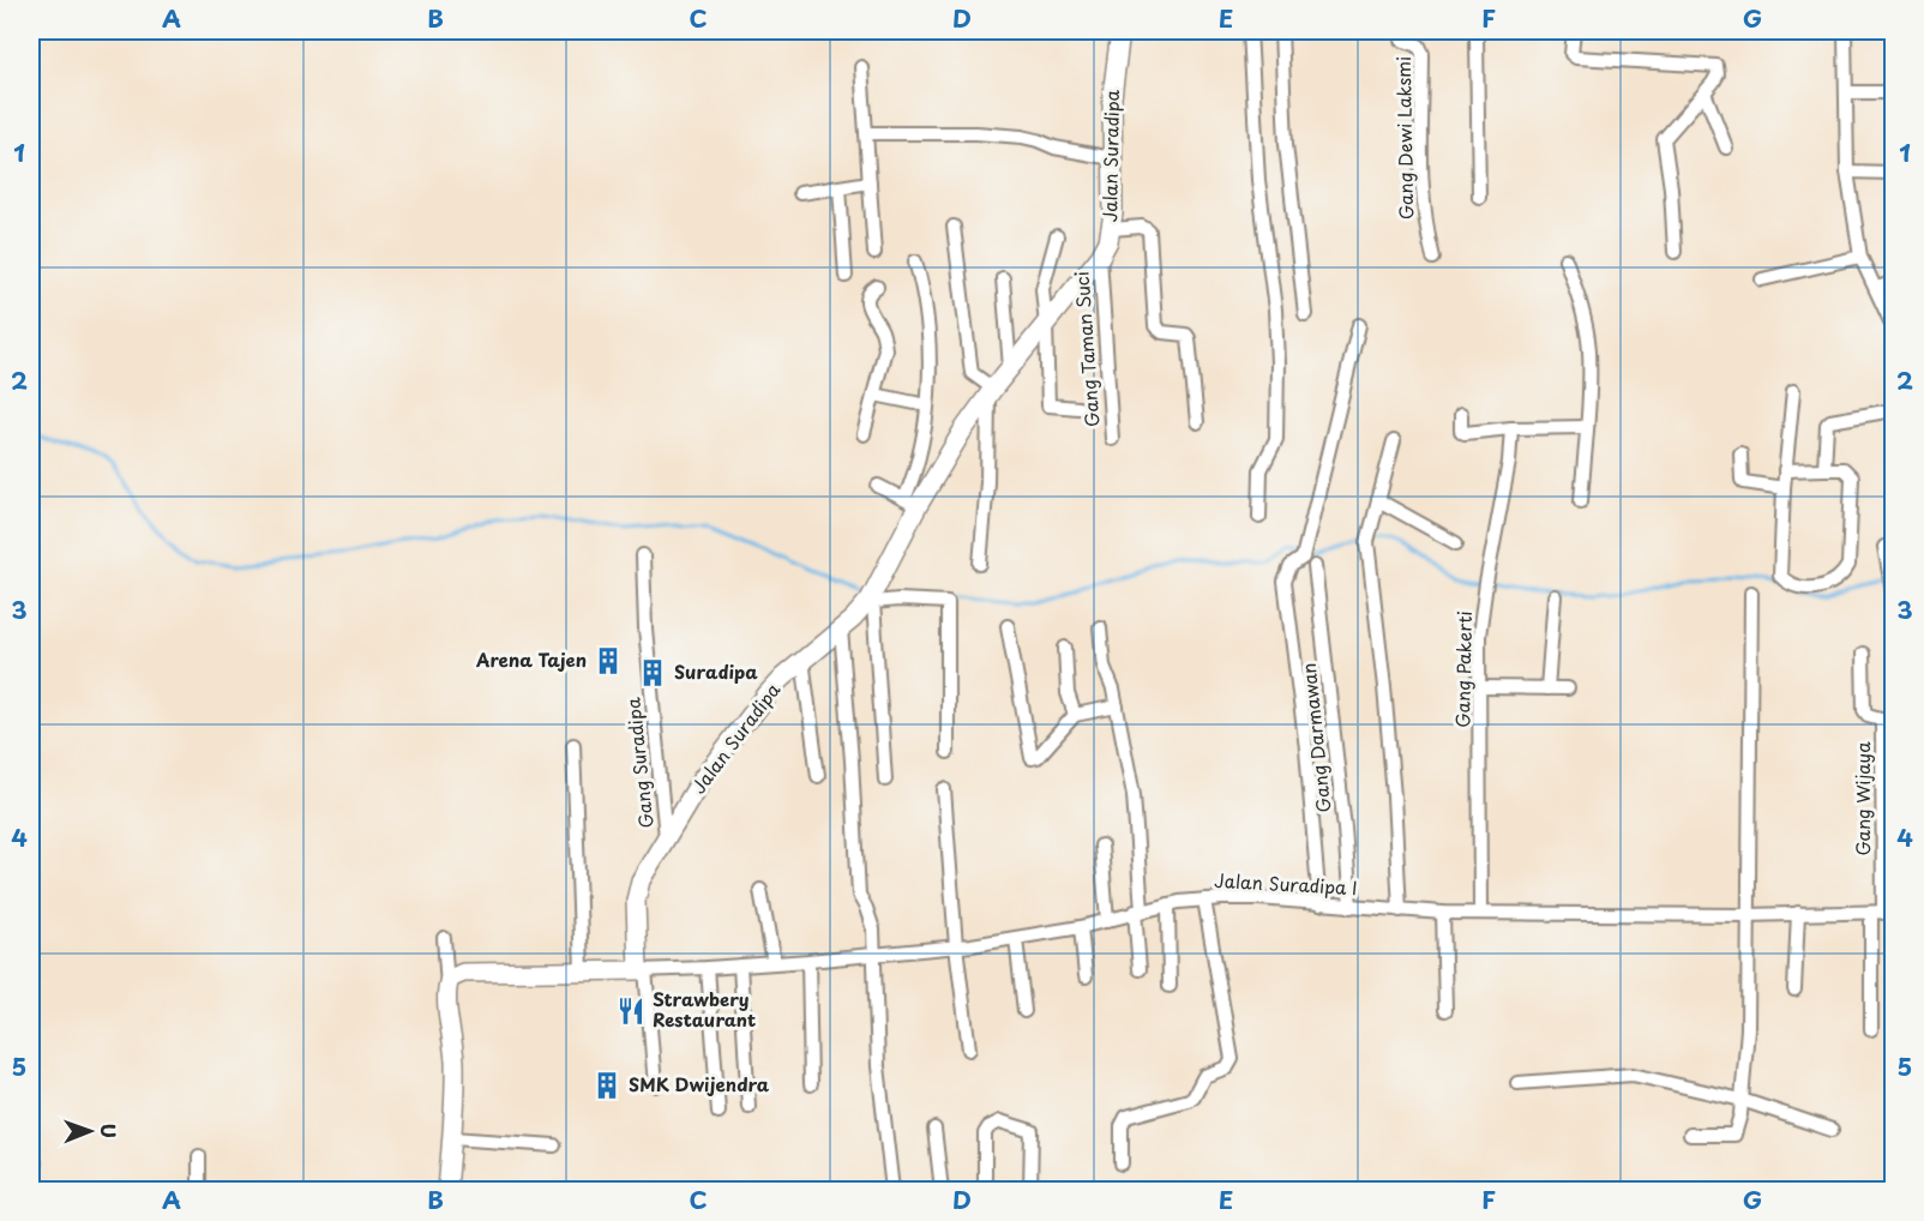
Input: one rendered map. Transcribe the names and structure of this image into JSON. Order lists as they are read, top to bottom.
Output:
{
  "streets": {
    "street": [
      "Gang Dewi Laksmi",
      "Jalan Suradipa",
      "Gang Taman Suci",
      "Gang Pakerti",
      "Gang Darmawan",
      "Gang Suradipa",
      "Gang Wijaya",
      "Jalan Suradipa I"
    ]
  },
  "crossings": [
    ["Jalan Suradipa", "Gang Taman Suci"],
    ["Jalan Suradipa", "Gang Suradipa"],
    ["Jalan Suradipa", "Jalan Suradipa I"],
    ["Gang Pakerti", "Jalan Suradipa I"],
    ["Gang Darmawan", "Jalan Suradipa I"],
    ["Gang Wijaya", "Jalan Suradipa I"]
  ],
  "places": {
    "building": ["Arena Tajen", "Suradipa", "SMK Dwijendra"],
    "restaurant": ["Strawbery Restaurant"]
  },
  "north": "right",
  "grid": {
    "columns": [
      "A",
      "B",
      "C",
      "D",
      "E",
      "F",
      "G"
    ],
    "rows": [
      "1",
      "2",
      "3",
      "4",
      "5"
    ]
  }
}
